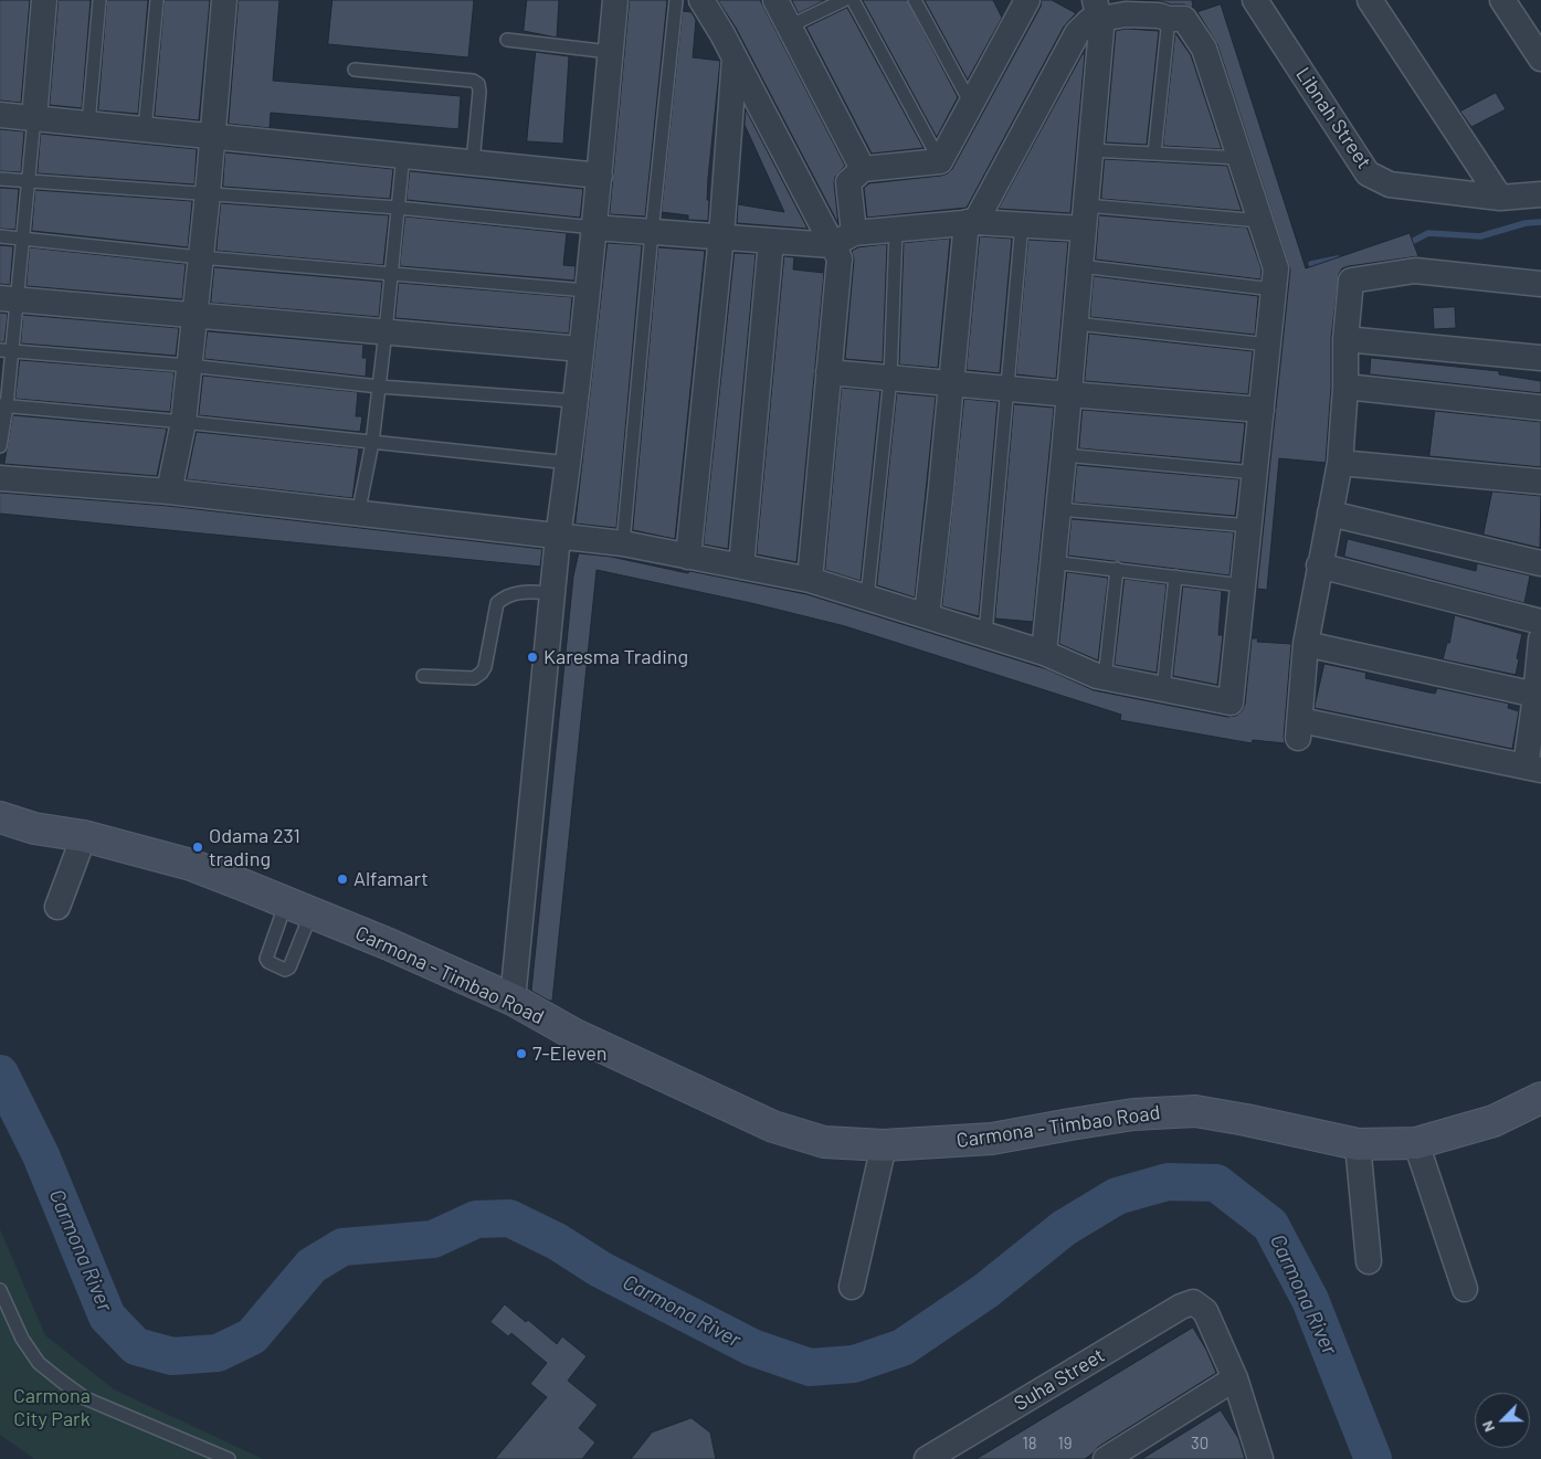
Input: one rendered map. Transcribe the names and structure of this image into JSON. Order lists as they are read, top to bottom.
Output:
{
  "streets": {
    "main road": ["Carmona - Timbao Road"],
    "street": ["Libnah Street", "Suha Street"]
  },
  "water": ["Carmona River"],
  "parks": ["Carmona City Park"],
  "places": [
    "Karesma Trading",
    "Odama 231 trading",
    "Alfamart",
    "7-Eleven"
  ],
  "house_numbers": ["18", "19", "30"],
  "north": "bottom left"
}
